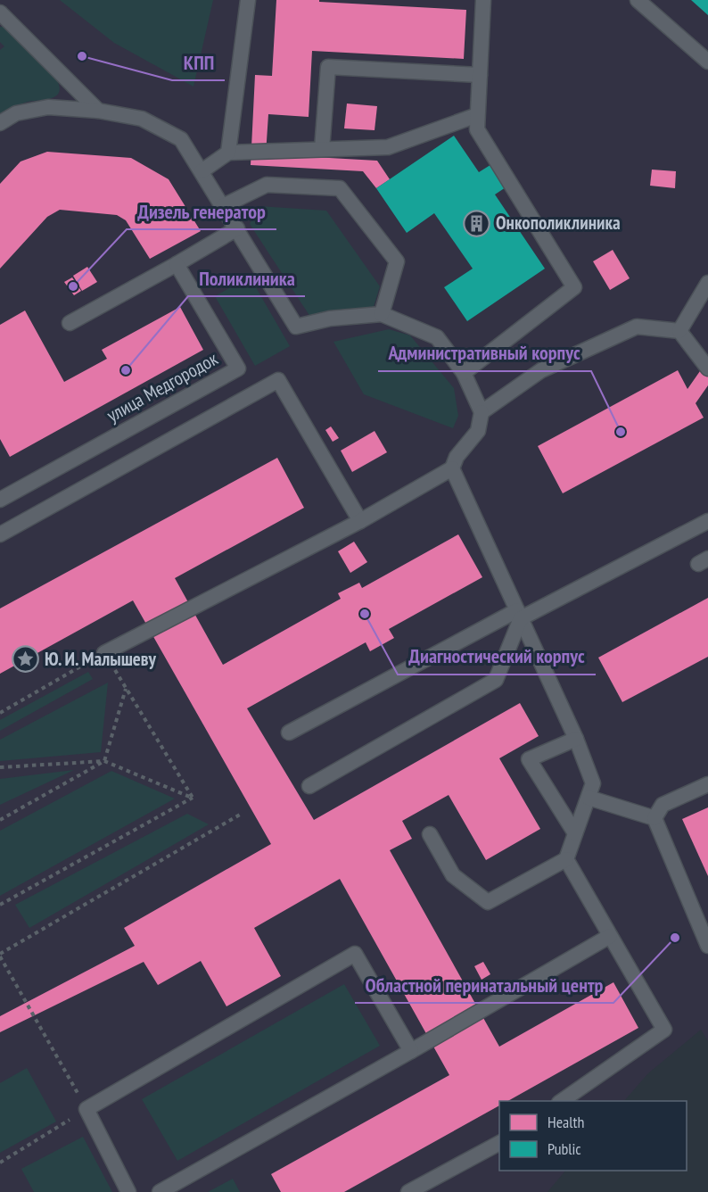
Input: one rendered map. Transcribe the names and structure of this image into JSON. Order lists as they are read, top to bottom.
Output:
{
  "streets": {
    "lane": ["улица Медгородок"]
  },
  "places": {
    "other": [
      "КПП",
      "Дизель генератор",
      "Поликлиника",
      "Административный корпус",
      "Диагностический корпус",
      "Областной перинатальный центр"
    ],
    "building": ["Онкополиклиника"],
    "place": ["Ю. И. Малышеву"]
  },
  "legend": ["Health", "Public"]
}
